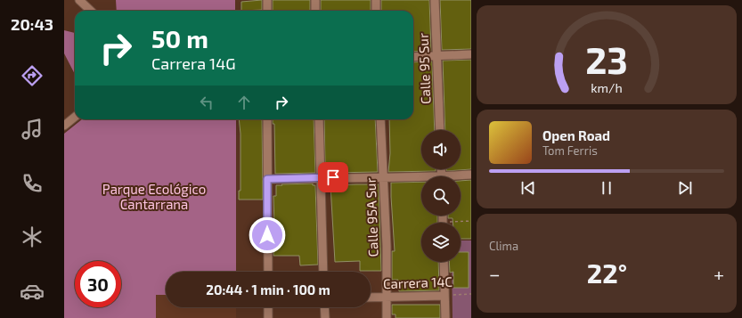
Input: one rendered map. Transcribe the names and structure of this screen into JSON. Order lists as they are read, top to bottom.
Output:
{
  "streets": {
    "street": ["Calle 95 Sur", "Calle 95A Sur", "Carrera 14C"]
  },
  "crossings": [
    ["Calle 95A Sur", "Carrera 14C"]
  ],
  "parks": ["Parque Ecológico Cantarrana"],
  "page": {
    "tabs": "20:43",
    "turn": ["50 m", "Carrera 14G"],
    "song": ["Open Road", "Tom Ferris"],
    "tile": "Clima",
    "heat": ["−", "22°", "+"],
    "limit": "30",
    "trip": "20:44 · 1 min · 100 m",
    "gauge": ["23", "km/h"]
  }
}
